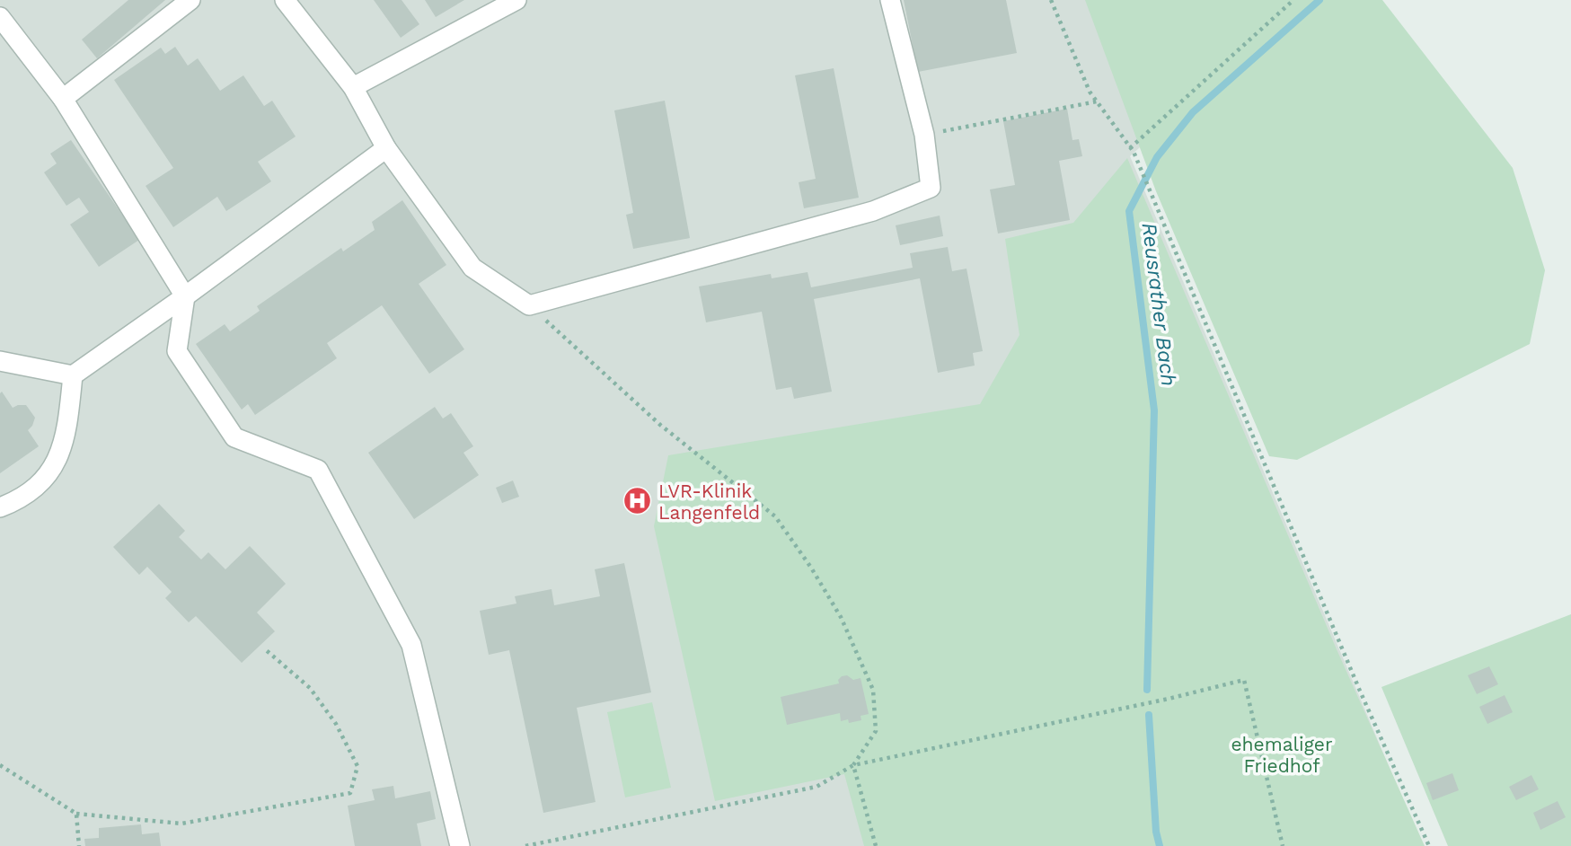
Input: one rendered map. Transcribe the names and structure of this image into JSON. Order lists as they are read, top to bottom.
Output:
{
  "water": ["Reusrather Bach"],
  "parks": ["ehemaliger Friedhof"],
  "places": {
    "hospital": ["LVR-Klinik Langenfeld"]
  }
}
